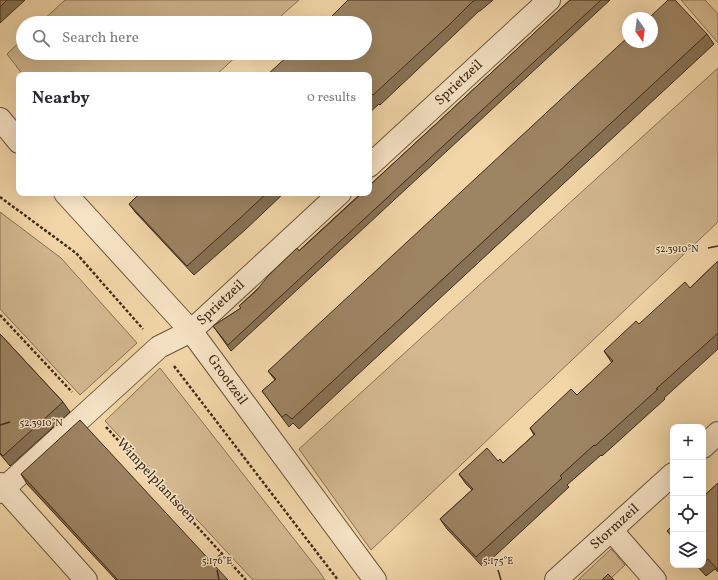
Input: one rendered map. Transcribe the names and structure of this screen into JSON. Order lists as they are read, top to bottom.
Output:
{
  "streets": {
    "street": ["Sprietzeil", "Grootzeil", "Stormzeil"],
    "path": ["Wimpelplantsoen"]
  },
  "crossings": [
    ["Sprietzeil", "Grootzeil"]
  ],
  "north": "bottom",
  "page": {
    "search": "Search here",
    "heading": ["Nearby", "0 results"],
    "map_buttons": ["+", "−"]
  },
  "coordinates": ["52.3910°N", "5.176°E", "5.175°E"]
}
